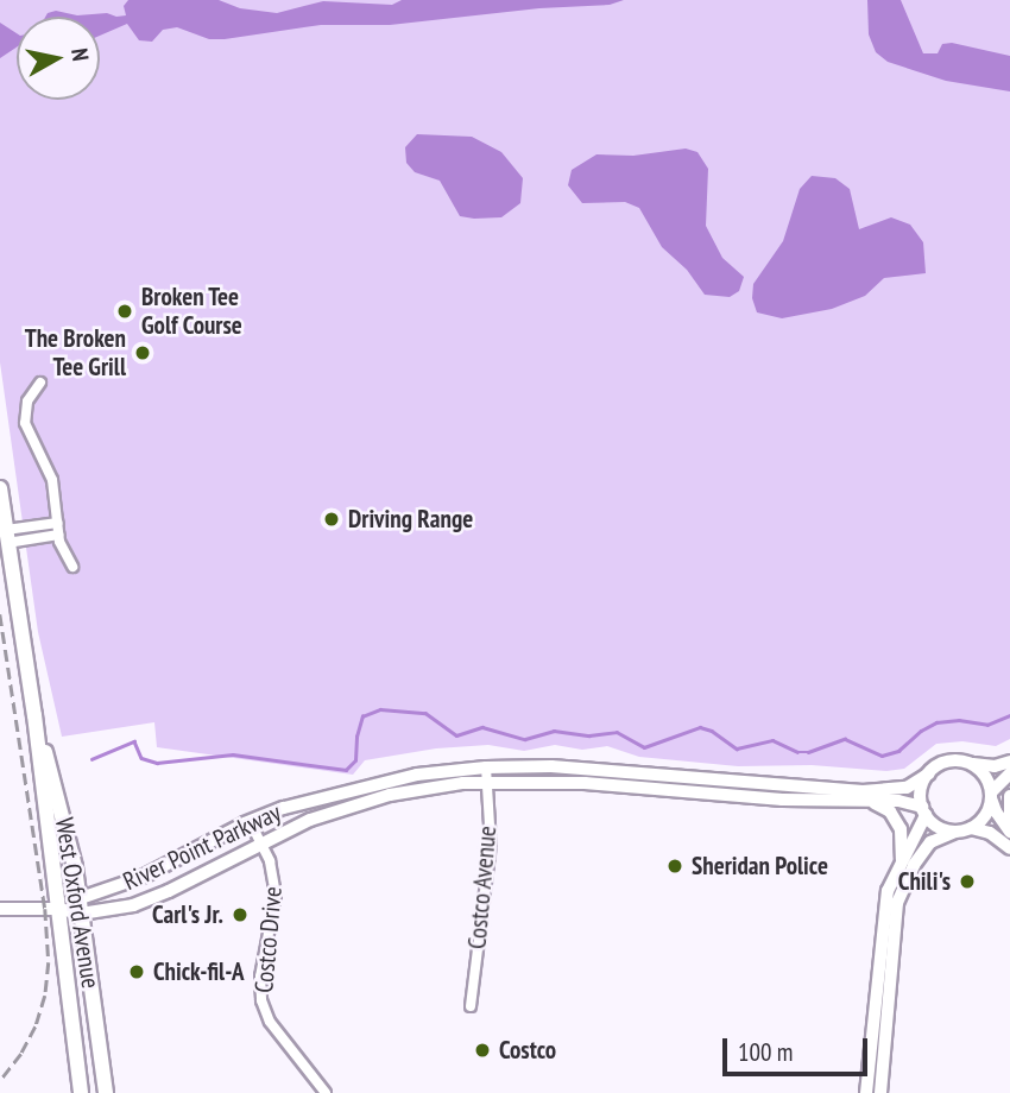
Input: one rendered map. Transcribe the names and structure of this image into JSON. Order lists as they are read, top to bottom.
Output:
{
  "streets": {
    "main road": ["West Oxford Avenue"],
    "street": ["River Point Parkway", "Costco Avenue", "Costco Drive"]
  },
  "crossings": [
    ["River Point Parkway", "Costco Avenue"],
    ["River Point Parkway", "West Oxford Avenue"],
    ["River Point Parkway", "Costco Drive"]
  ],
  "places": [
    "Broken Tee Golf Course",
    "The Broken Tee Grill",
    "Driving Range",
    "Sheridan Police",
    "Chili's",
    "Carl's Jr.",
    "Chick-fil-A",
    "Costco"
  ],
  "scale_bar": "100 m",
  "north": "right"
}
